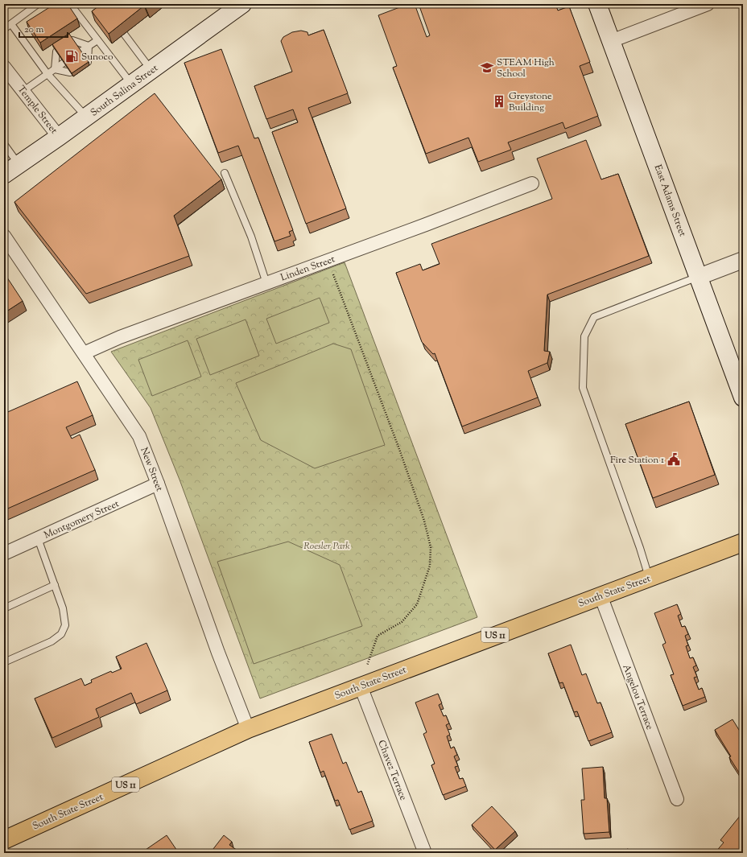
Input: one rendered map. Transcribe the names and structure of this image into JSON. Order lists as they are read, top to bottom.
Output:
{
  "streets": {
    "main road": [
      "South Salina Street",
      "East Adams Street",
      "South State Street",
      "US 11"
    ],
    "street": [
      "Temple Street",
      "Linden Street",
      "New Street",
      "Montgomery Street",
      "Angelou Terrace",
      "Chavez Terrace"
    ]
  },
  "crossings": [
    ["South Salina Street", "Temple Street"],
    ["Linden Street", "New Street"],
    ["New Street", "Montgomery Street"],
    ["New Street", "South State Street"],
    ["South State Street", "Angelou Terrace"],
    ["South State Street", "Chavez Terrace"]
  ],
  "parks": ["Roesler Park"],
  "places": {
    "fuel station": ["Sunoco"],
    "school or university": ["STEAM High School"],
    "building": ["Greystone Building"],
    "public building": ["Fire Station 1"]
  },
  "scale_bar": "20 m"
}
